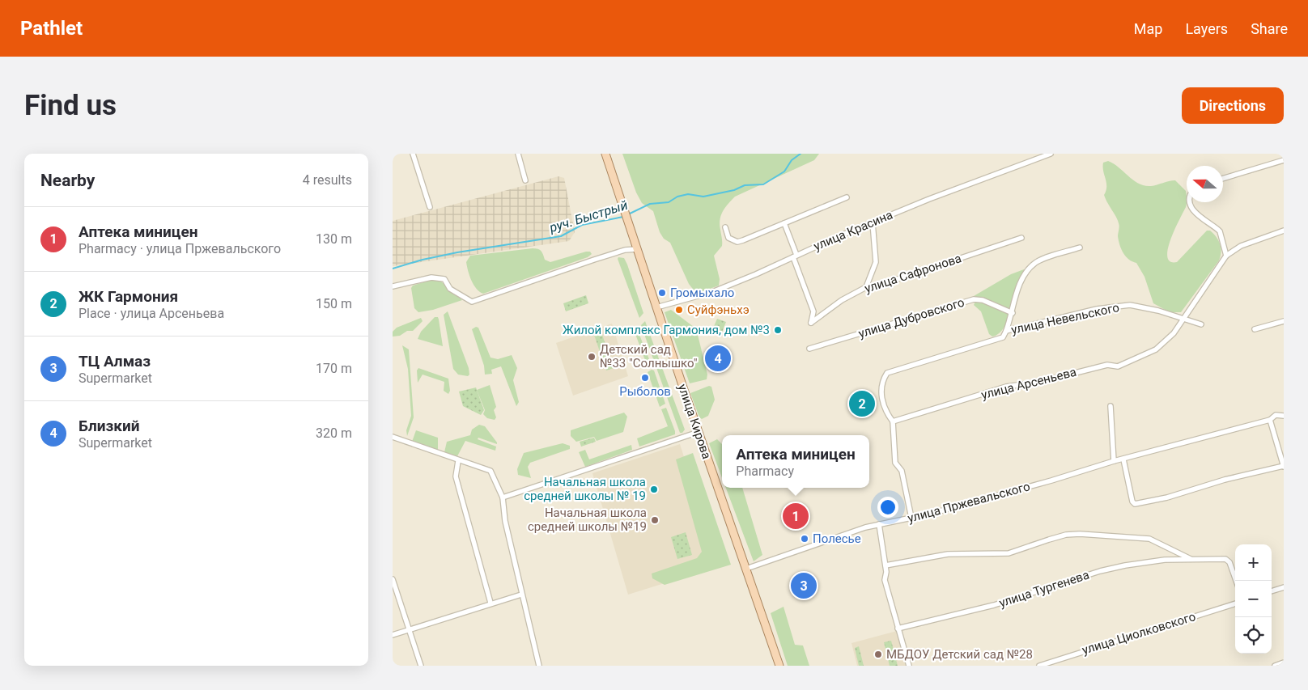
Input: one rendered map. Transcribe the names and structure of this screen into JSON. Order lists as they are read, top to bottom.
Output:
{
  "streets": {
    "main road": ["улица Кирова"],
    "street": [
      "улица Красина",
      "улица Сафронова",
      "улица Дубровского",
      "улица Невельского",
      "улица Арсеньева",
      "улица Пржевальского",
      "улица Тургенева",
      "улица Циолковского"
    ]
  },
  "crossings": [
    ["улица Красина", "улица Сафронова"],
    ["улица Красина", "улица Кирова"],
    ["улица Невельского", "улица Арсеньева"],
    ["улица Кирова", "улица Пржевальского"]
  ],
  "water": ["руч. Быстрый"],
  "places": [
    "Громыхало",
    "Суйфэньхэ",
    "Жилой комплекс Гармония, дом №3",
    "Детский сад №33 \"Солнышко\"",
    "Рыболов",
    "Начальная школа средней школы № 19",
    "Начальная школа средней школы №19",
    "Полесье",
    "МБДОУ Детский сад №28"
  ],
  "north": "left",
  "page": {
    "header": "Pathlet",
    "nav": ["Map", "Layers", "Share"],
    "buttons": "Directions",
    "title": "Find us",
    "heading": ["Nearby", "4 results"],
    "list": [
      {
        "mark": "1",
        "name": "Аптека миницен",
        "note": "Pharmacy · улица Пржевальского",
        "value": "130 m"
      },
      {
        "mark": "2",
        "name": "ЖК Гармония",
        "note": "Place · улица Арсеньева",
        "value": "150 m"
      },
      {
        "mark": "3",
        "name": "ТЦ Алмаз",
        "note": "Supermarket",
        "value": "170 m"
      },
      {
        "mark": "4",
        "name": "Близкий",
        "note": "Supermarket",
        "value": "320 m"
      }
    ],
    "pins": [
      "4",
      "2",
      "1",
      "3"
    ],
    "popup": ["Аптека миницен", "Pharmacy"],
    "map_buttons": ["+", "−"]
  }
}
